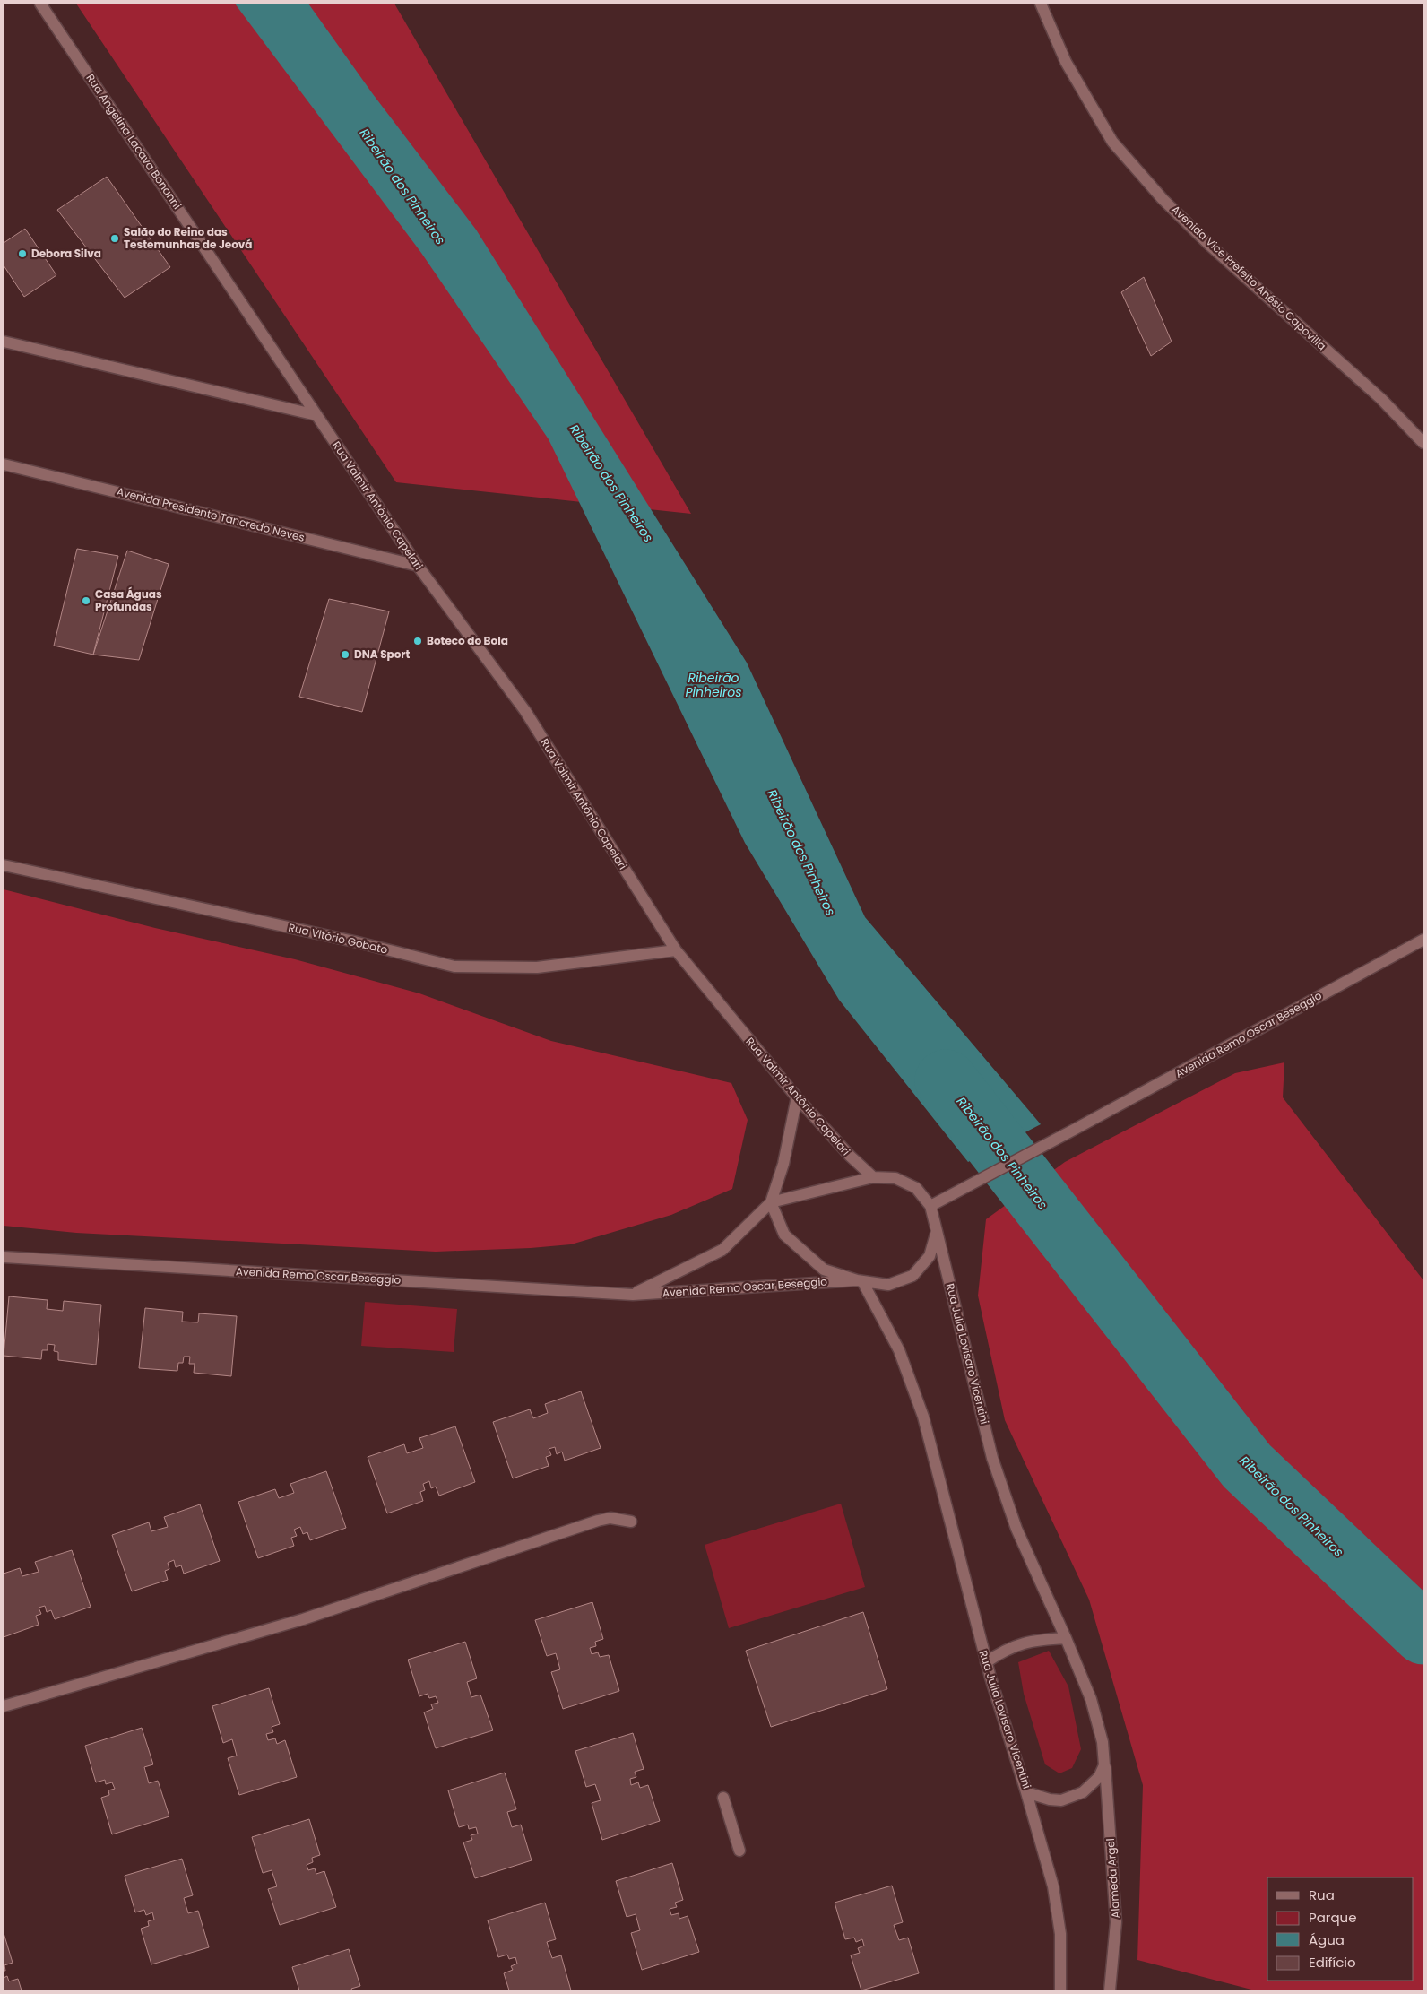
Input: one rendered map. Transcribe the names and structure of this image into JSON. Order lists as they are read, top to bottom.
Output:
{
  "streets": {
    "street": [
      "Rua Angelina Lacava Bonanni",
      "Avenida Vice Prefeito Anésio Capovilla",
      "Rua Valmir Antônio Capelari",
      "Avenida Presidente Tancredo Neves",
      "Rua Vitório Gobato",
      "Avenida Remo Oscar Beseggio",
      "Rua Julia Lovisaro Vicentini",
      "Alameda Argel"
    ]
  },
  "crossings": [
    ["Rua Angelina Lacava Bonanni", "Rua Valmir Antônio Capelari"],
    ["Rua Valmir Antônio Capelari", "Avenida Presidente Tancredo Neves"],
    ["Rua Valmir Antônio Capelari", "Rua Vitório Gobato"],
    ["Rua Valmir Antônio Capelari", "Avenida Remo Oscar Beseggio"],
    ["Avenida Remo Oscar Beseggio", "Rua Julia Lovisaro Vicentini"],
    ["Rua Julia Lovisaro Vicentini", "Alameda Argel"]
  ],
  "water": ["Ribeirão dos Pinheiros", "Ribeirão Pinheiros"],
  "places": [
    "Salão do Reino das Testemunhas de Jeová",
    "Debora Silva",
    "Casa Águas Profundas",
    "Boteco do Bola",
    "DNA Sport"
  ],
  "legend": [
    "Rua",
    "Parque",
    "Água",
    "Edifício"
  ]
}
